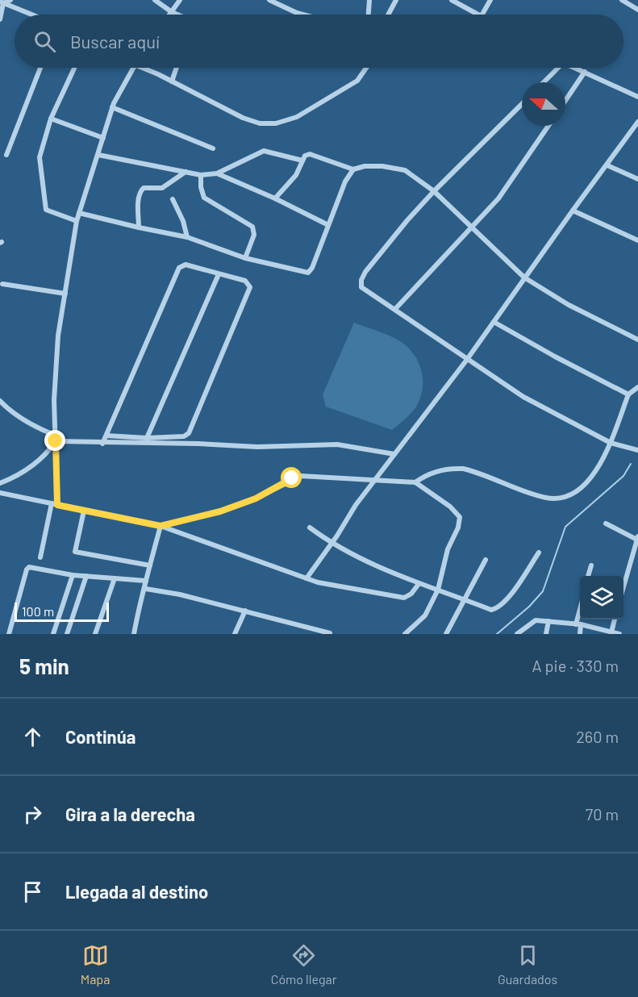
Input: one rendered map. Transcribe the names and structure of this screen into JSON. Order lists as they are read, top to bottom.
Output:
{
  "scale_bar": "100 m",
  "north": "left",
  "page": {
    "search": "Buscar aquí",
    "scale": "100 m",
    "heading": ["5 min", "A pie · 330 m"],
    "list": [
      ["Continúa", "260 m"],
      ["Gira a la derecha", "70 m"],
      "Llegada al destino"
    ],
    "nav": ["Mapa", "Cómo llegar", "Guardados"]
  }
}
